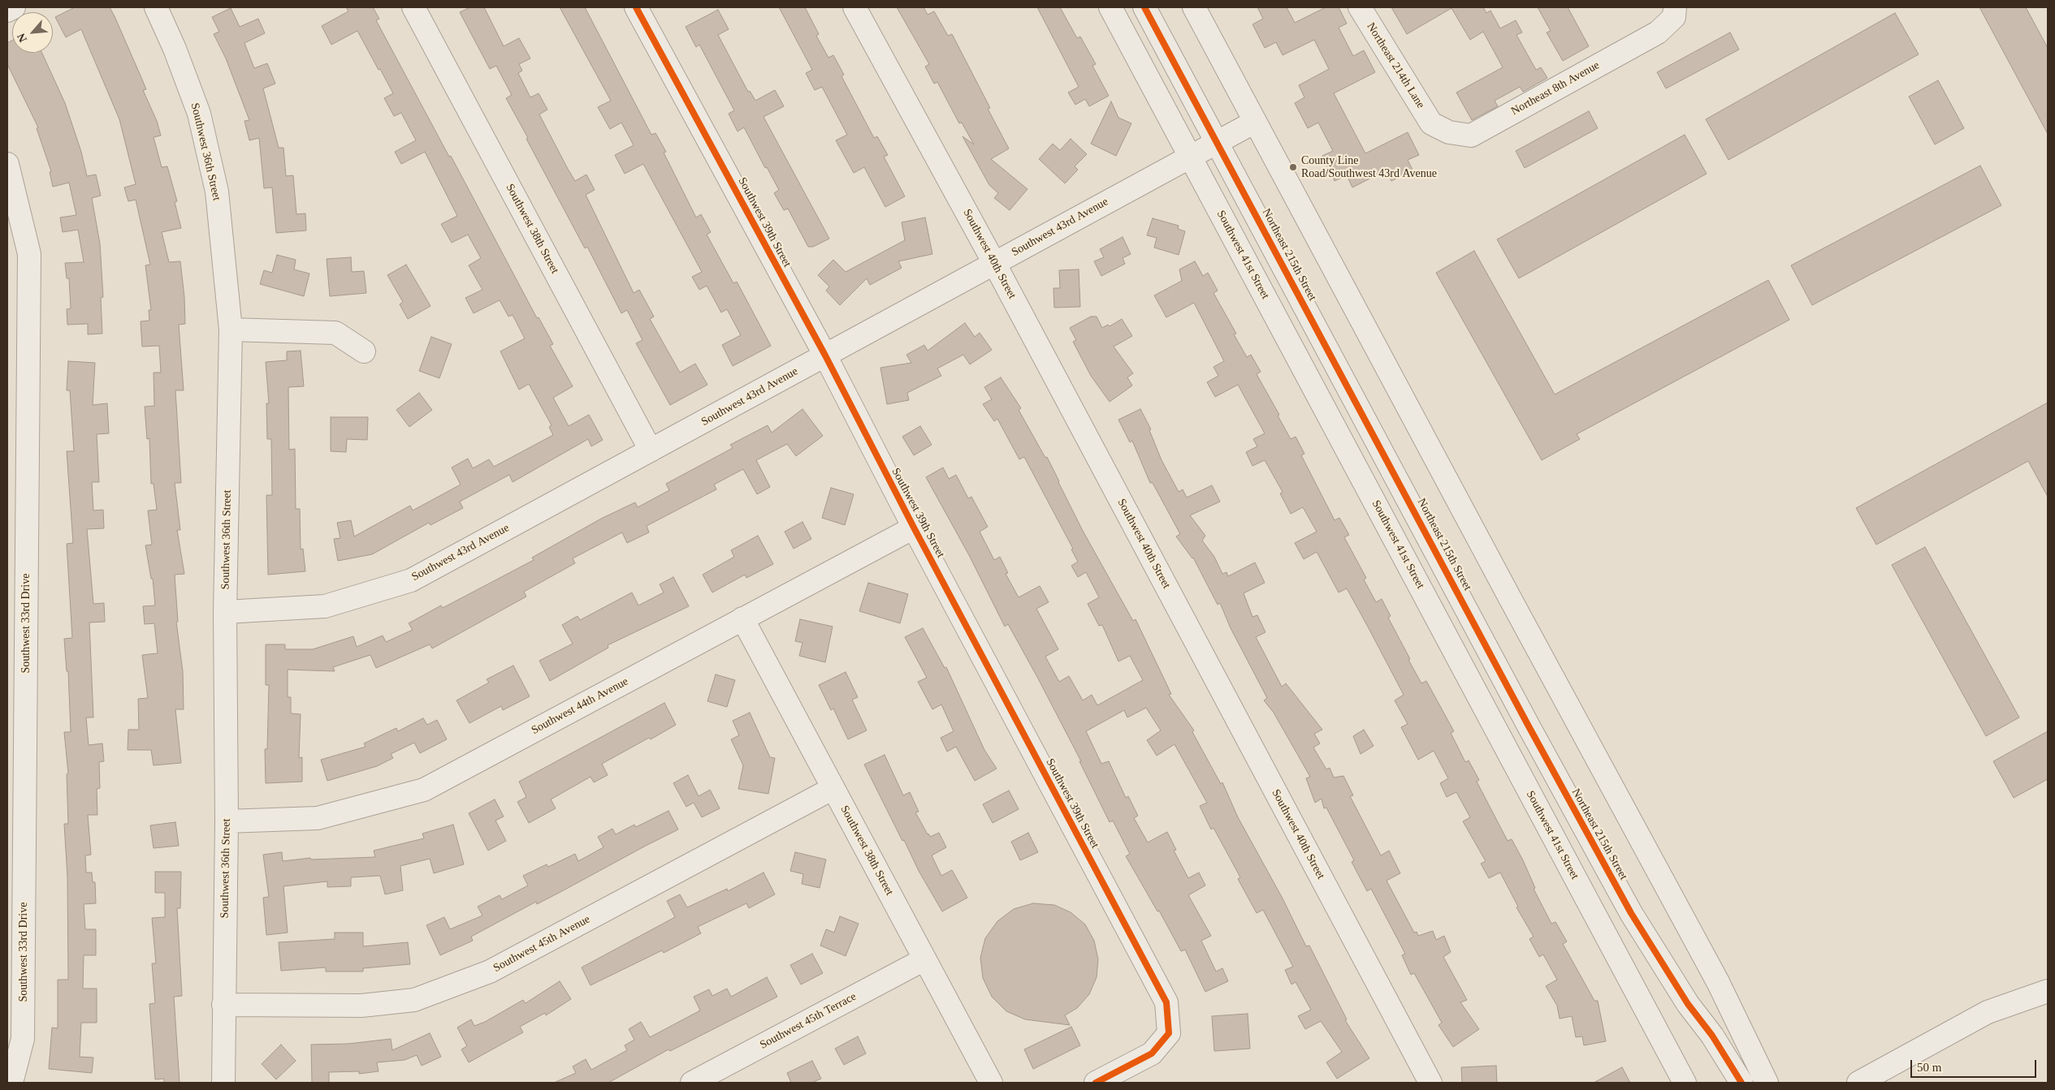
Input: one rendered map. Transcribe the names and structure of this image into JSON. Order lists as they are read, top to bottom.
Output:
{
  "streets": {
    "street": [
      "Northeast 214th Lane",
      "Northeast 8th Avenue",
      "Southwest 36th Street",
      "Southwest 39th Street",
      "Southwest 43rd Avenue",
      "Southwest 38th Street",
      "Southwest 40th Street",
      "Southwest 41st Street",
      "Northeast 215th Street",
      "Southwest 33rd Drive",
      "Southwest 44th Avenue",
      "Southwest 45th Avenue",
      "Southwest 45th Terrace"
    ]
  },
  "crossings": [
    ["Northeast 214th Lane", "Northeast 8th Avenue"],
    ["Southwest 36th Street", "Southwest 43rd Avenue"],
    ["Southwest 36th Street", "Southwest 44th Avenue"],
    ["Southwest 36th Street", "Southwest 45th Avenue"],
    ["Southwest 39th Street", "Southwest 43rd Avenue"],
    ["Southwest 39th Street", "Southwest 44th Avenue"],
    ["Southwest 43rd Avenue", "Southwest 38th Street"],
    ["Southwest 43rd Avenue", "Southwest 40th Street"],
    ["Southwest 43rd Avenue", "Southwest 41st Street"],
    ["Southwest 43rd Avenue", "Northeast 215th Street"],
    ["Southwest 38th Street", "Southwest 44th Avenue"],
    ["Southwest 38th Street", "Southwest 45th Avenue"],
    ["Southwest 38th Street", "Southwest 45th Terrace"]
  ],
  "places": ["County Line Road/Southwest 43rd Avenue"],
  "scale_bar": "50 m",
  "north": "bottom left"
}
